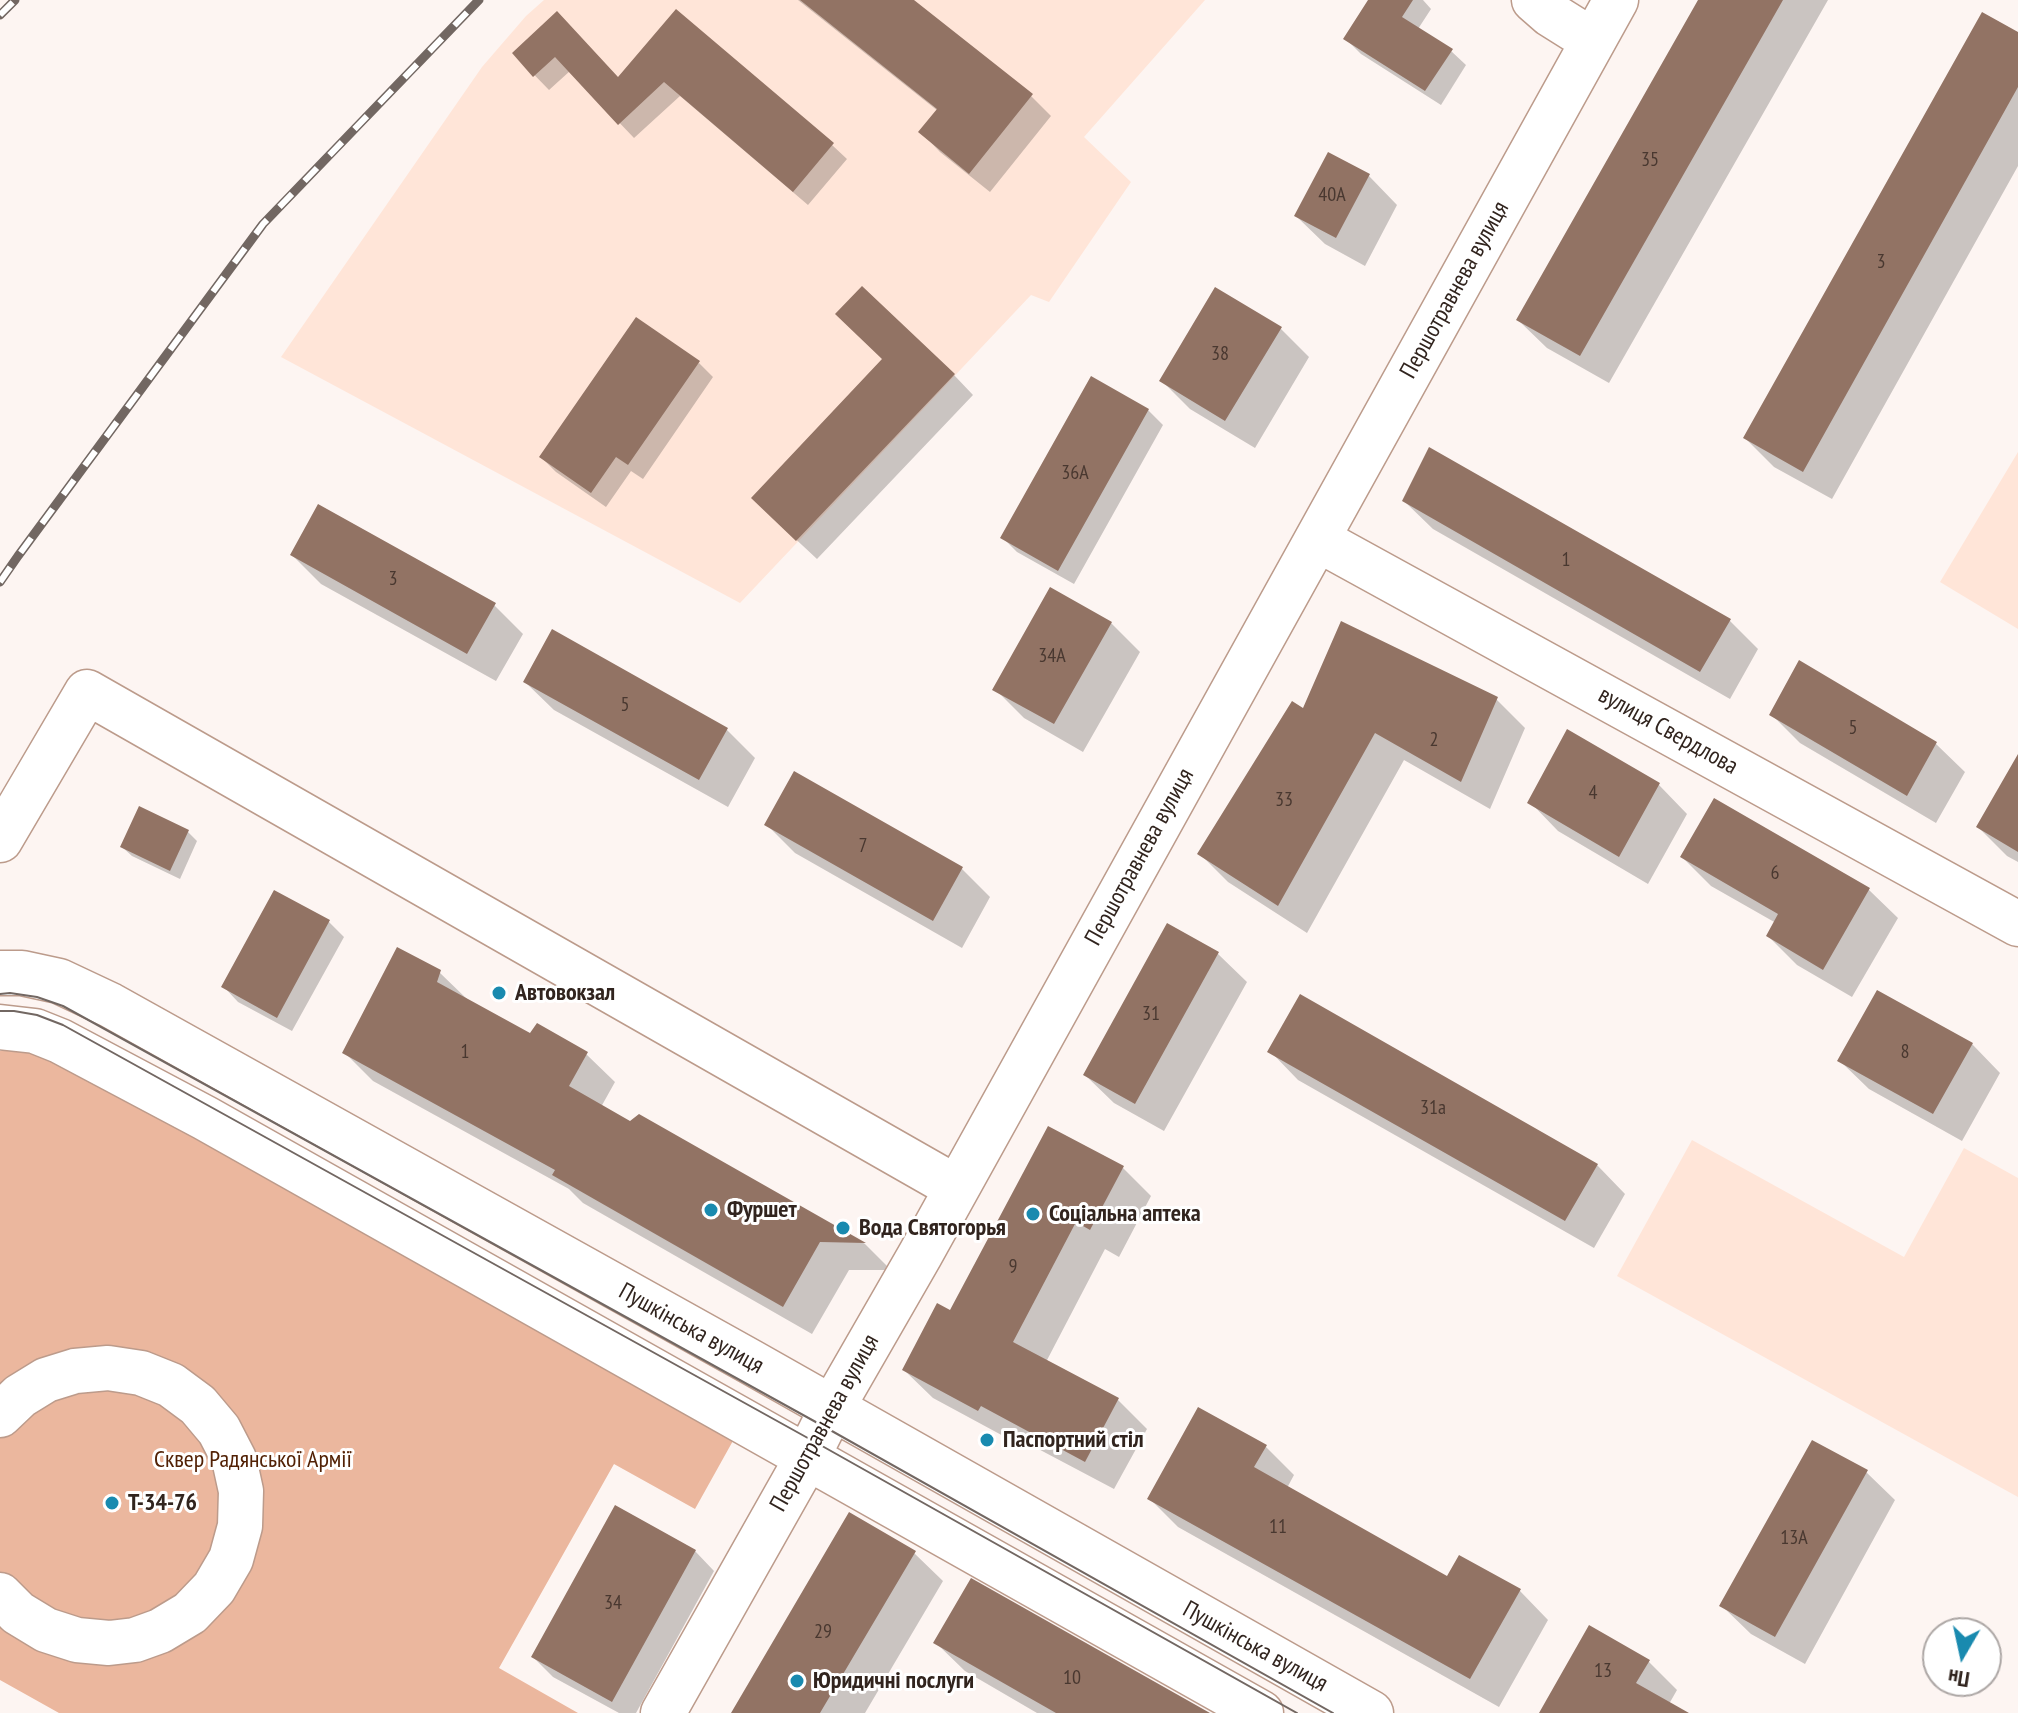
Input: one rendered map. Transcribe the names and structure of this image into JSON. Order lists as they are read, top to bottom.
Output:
{
  "streets": {
    "street": ["Першотравнева вулиця", "вулиця Свердлова", "Пушкінська вулиця"]
  },
  "crossings": [
    ["Першотравнева вулиця", "вулиця Свердлова"],
    ["Першотравнева вулиця", "Пушкінська вулиця"]
  ],
  "parks": ["Сквер Радянської Армії"],
  "places": [
    "Автовокзал",
    "Фуршет",
    "Соціальна аптека",
    "Вода Святогорья",
    "Паспортний стіл",
    "Т-34-76",
    "Юридичні послуги"
  ],
  "house_numbers": [
    "35",
    "40А",
    "3",
    "38",
    "36А",
    "1",
    "3",
    "34А",
    "5",
    "5",
    "2",
    "4",
    "33",
    "7",
    "6",
    "31",
    "1",
    "8",
    "31а",
    "9",
    "11",
    "13А",
    "34",
    "29",
    "13",
    "10"
  ],
  "north": "bottom"
}
